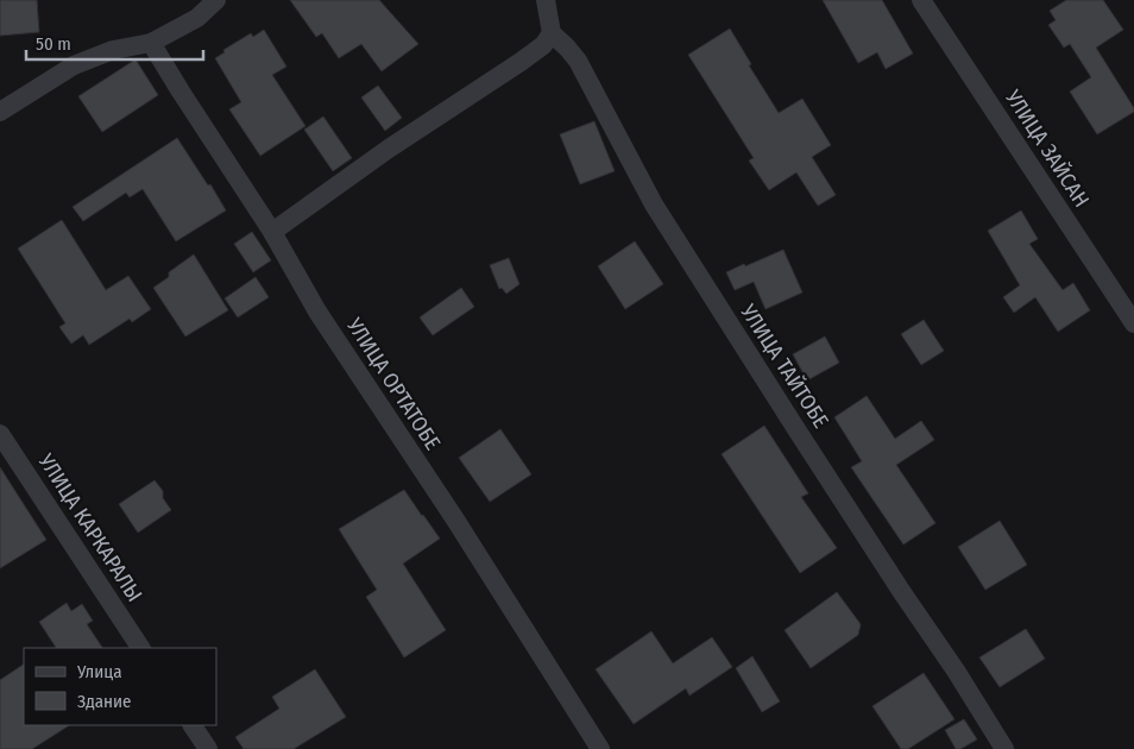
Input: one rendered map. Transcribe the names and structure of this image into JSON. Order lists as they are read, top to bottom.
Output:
{
  "streets": {
    "street": [
      "УЛИЦА ЗАЙСАН",
      "УЛИЦА ТАЙТОБЕ",
      "УЛИЦА ОРТАТОБЕ",
      "УЛИЦА КАРКАРАЛЫ"
    ]
  },
  "legend": ["Улица", "Здание"],
  "scale_bar": "50 m"
}
